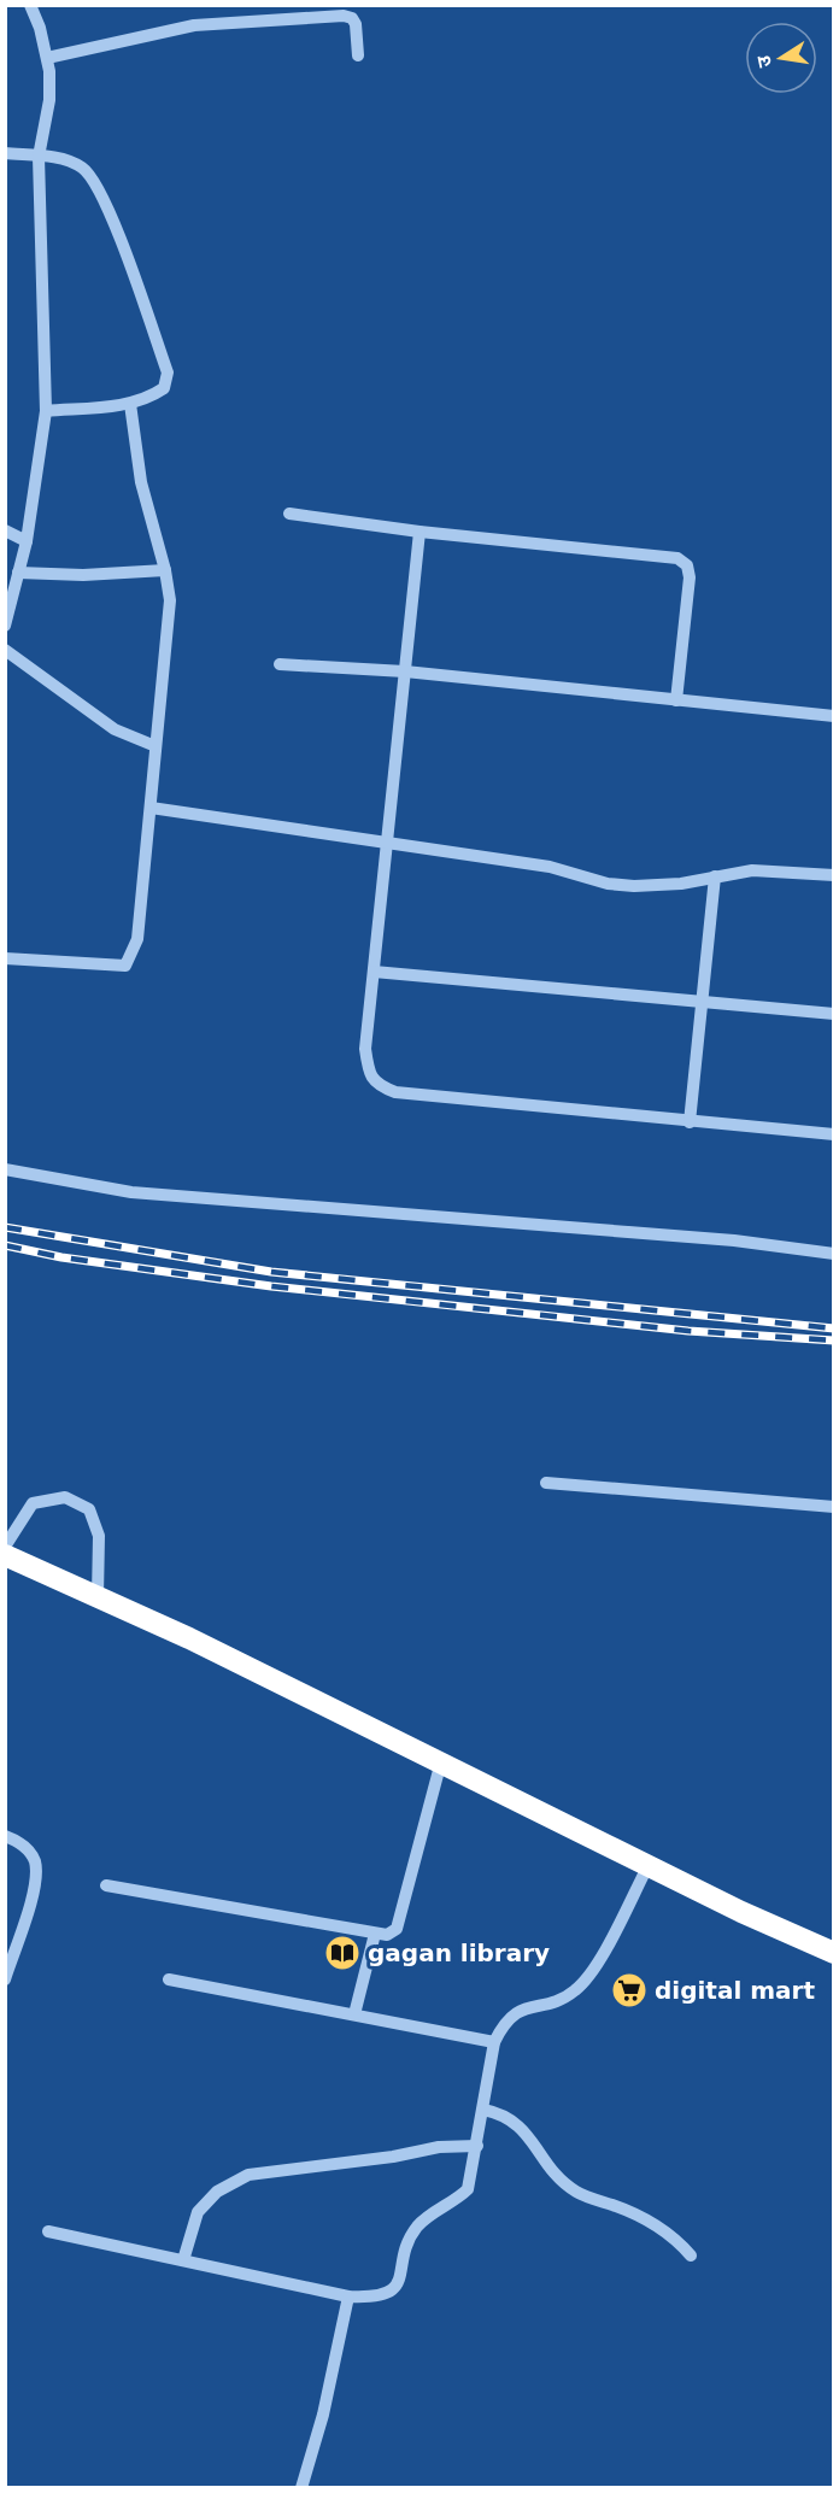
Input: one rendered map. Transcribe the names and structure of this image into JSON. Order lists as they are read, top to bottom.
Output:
{
  "places": {
    "library": ["gagan library"],
    "supermarket": ["digital mart"]
  },
  "north": "left"
}
